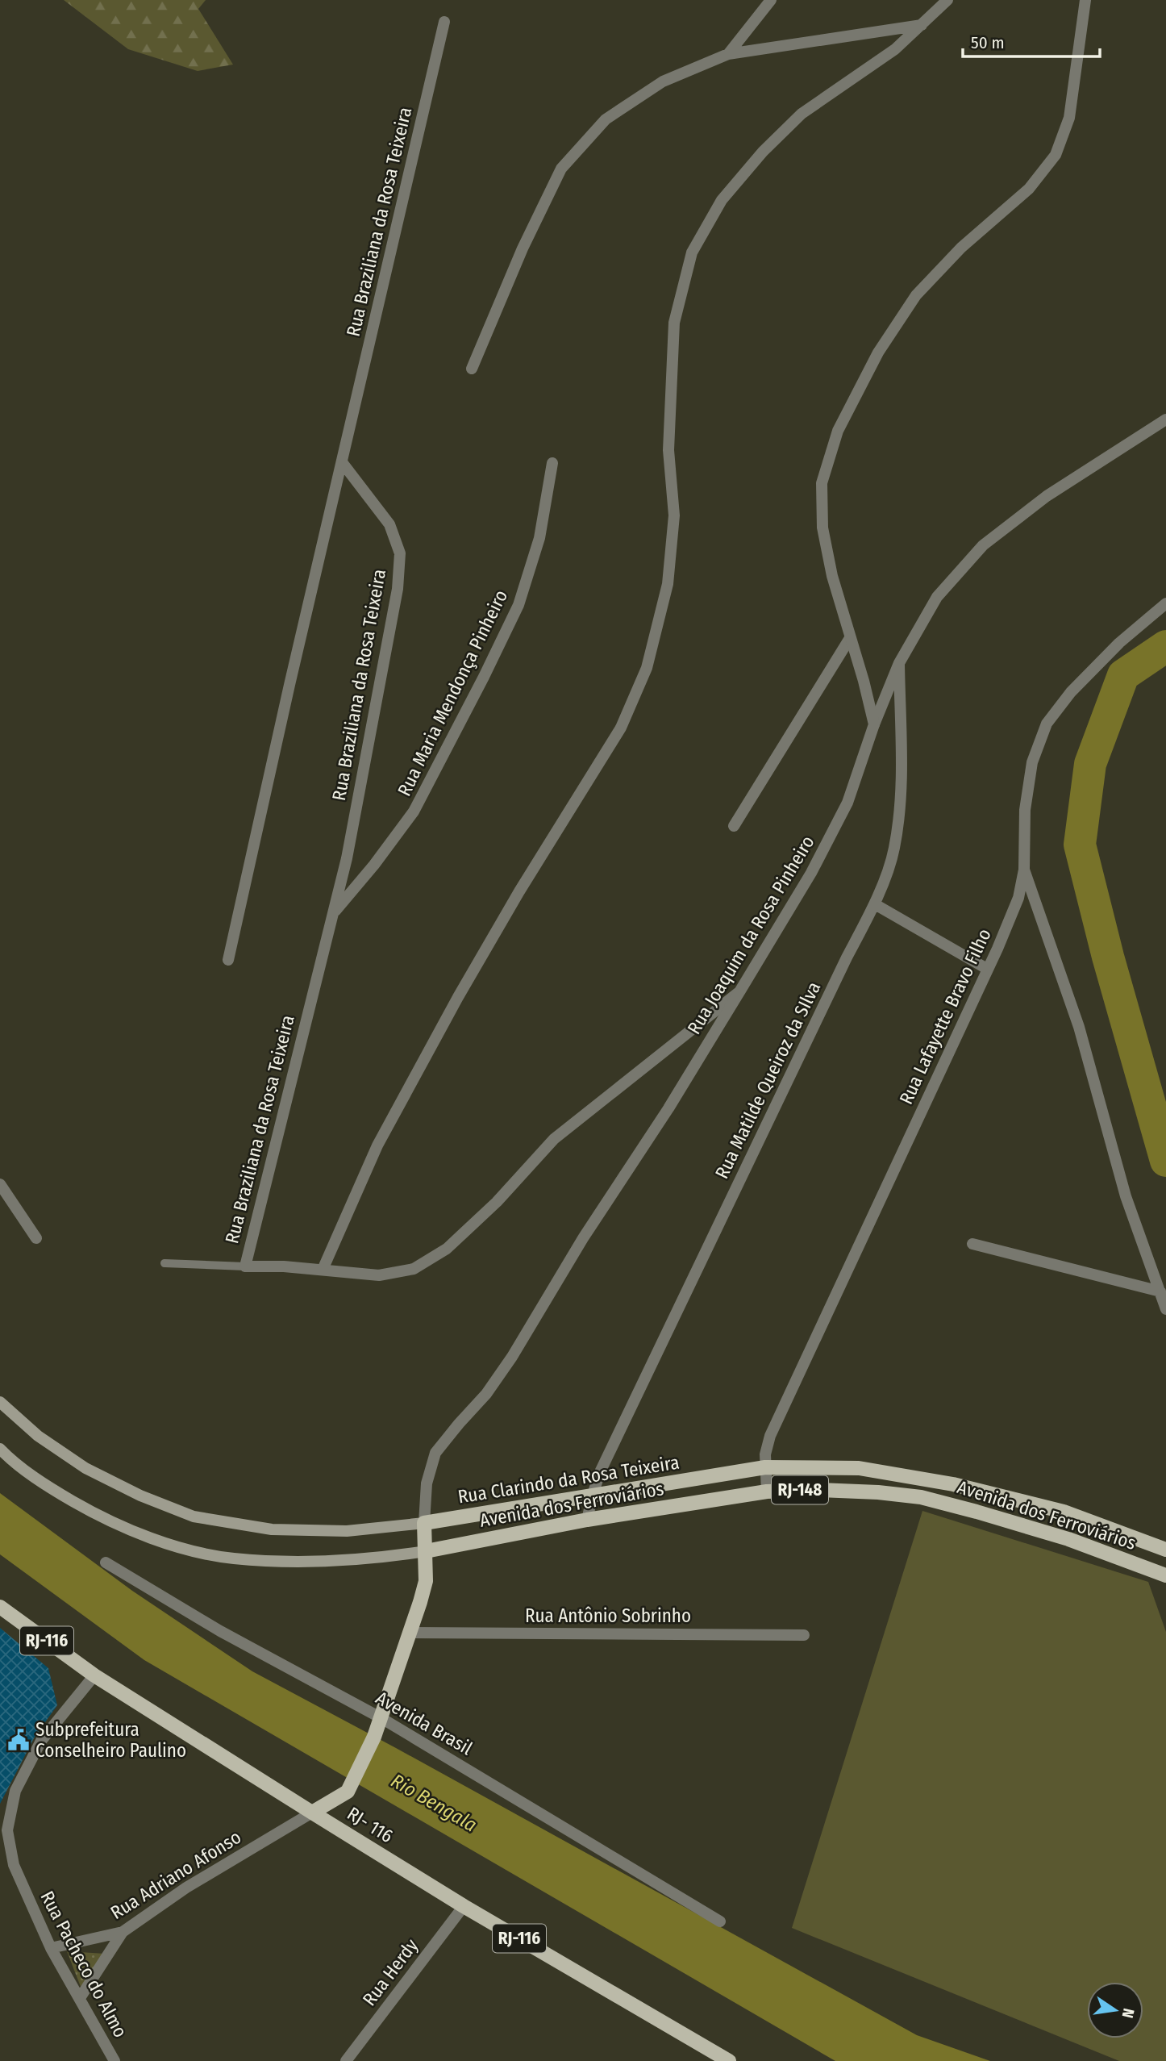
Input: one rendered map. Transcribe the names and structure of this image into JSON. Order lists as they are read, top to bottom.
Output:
{
  "streets": {
    "main road": [
      "Rua Clarindo da Rosa Teixeira",
      "RJ-148",
      "Avenida dos Ferroviários",
      "RJ-116",
      "RJ- 116"
    ],
    "street": [
      "Rua Braziliana da Rosa Teixeira",
      "Rua Maria Mendonça Pinheiro",
      "Rua Joaquim da Rosa Pinheiro",
      "Rua Lafayette Bravo Filho",
      "Rua Matilde Queiroz da SIlva",
      "Rua Antônio Sobrinho",
      "Avenida Brasil",
      "Rua Adriano Afonso",
      "Rua Pacheco do Almo",
      "Rua Herdy"
    ]
  },
  "crossings": [
    ["Rua Braziliana da Rosa Teixeira", "Rua Maria Mendonça Pinheiro"],
    ["Rua Braziliana da Rosa Teixeira", "Rua Joaquim da Rosa Pinheiro"],
    ["Rua Joaquim da Rosa Pinheiro", "Rua Matilde Queiroz da SIlva"],
    ["Rua Joaquim da Rosa Pinheiro", "Rua Clarindo da Rosa Teixeira"],
    ["Rua Lafayette Bravo Filho", "Rua Clarindo da Rosa Teixeira"],
    ["Rua Lafayette Bravo Filho", "Avenida dos Ferroviários"],
    ["Rua Matilde Queiroz da SIlva", "Rua Clarindo da Rosa Teixeira"],
    ["Rua Matilde Queiroz da SIlva", "Avenida dos Ferroviários"],
    ["RJ- 116", "Rua Adriano Afonso"],
    ["RJ- 116", "Rua Pacheco do Almo"],
    ["RJ- 116", "Rua Herdy"],
    ["Rua Adriano Afonso", "Rua Pacheco do Almo"]
  ],
  "water": ["Rio Bengala"],
  "places": {
    "public building": ["Subprefeitura Conselheiro Paulino"]
  },
  "scale_bar": "50 m",
  "north": "right"
}
